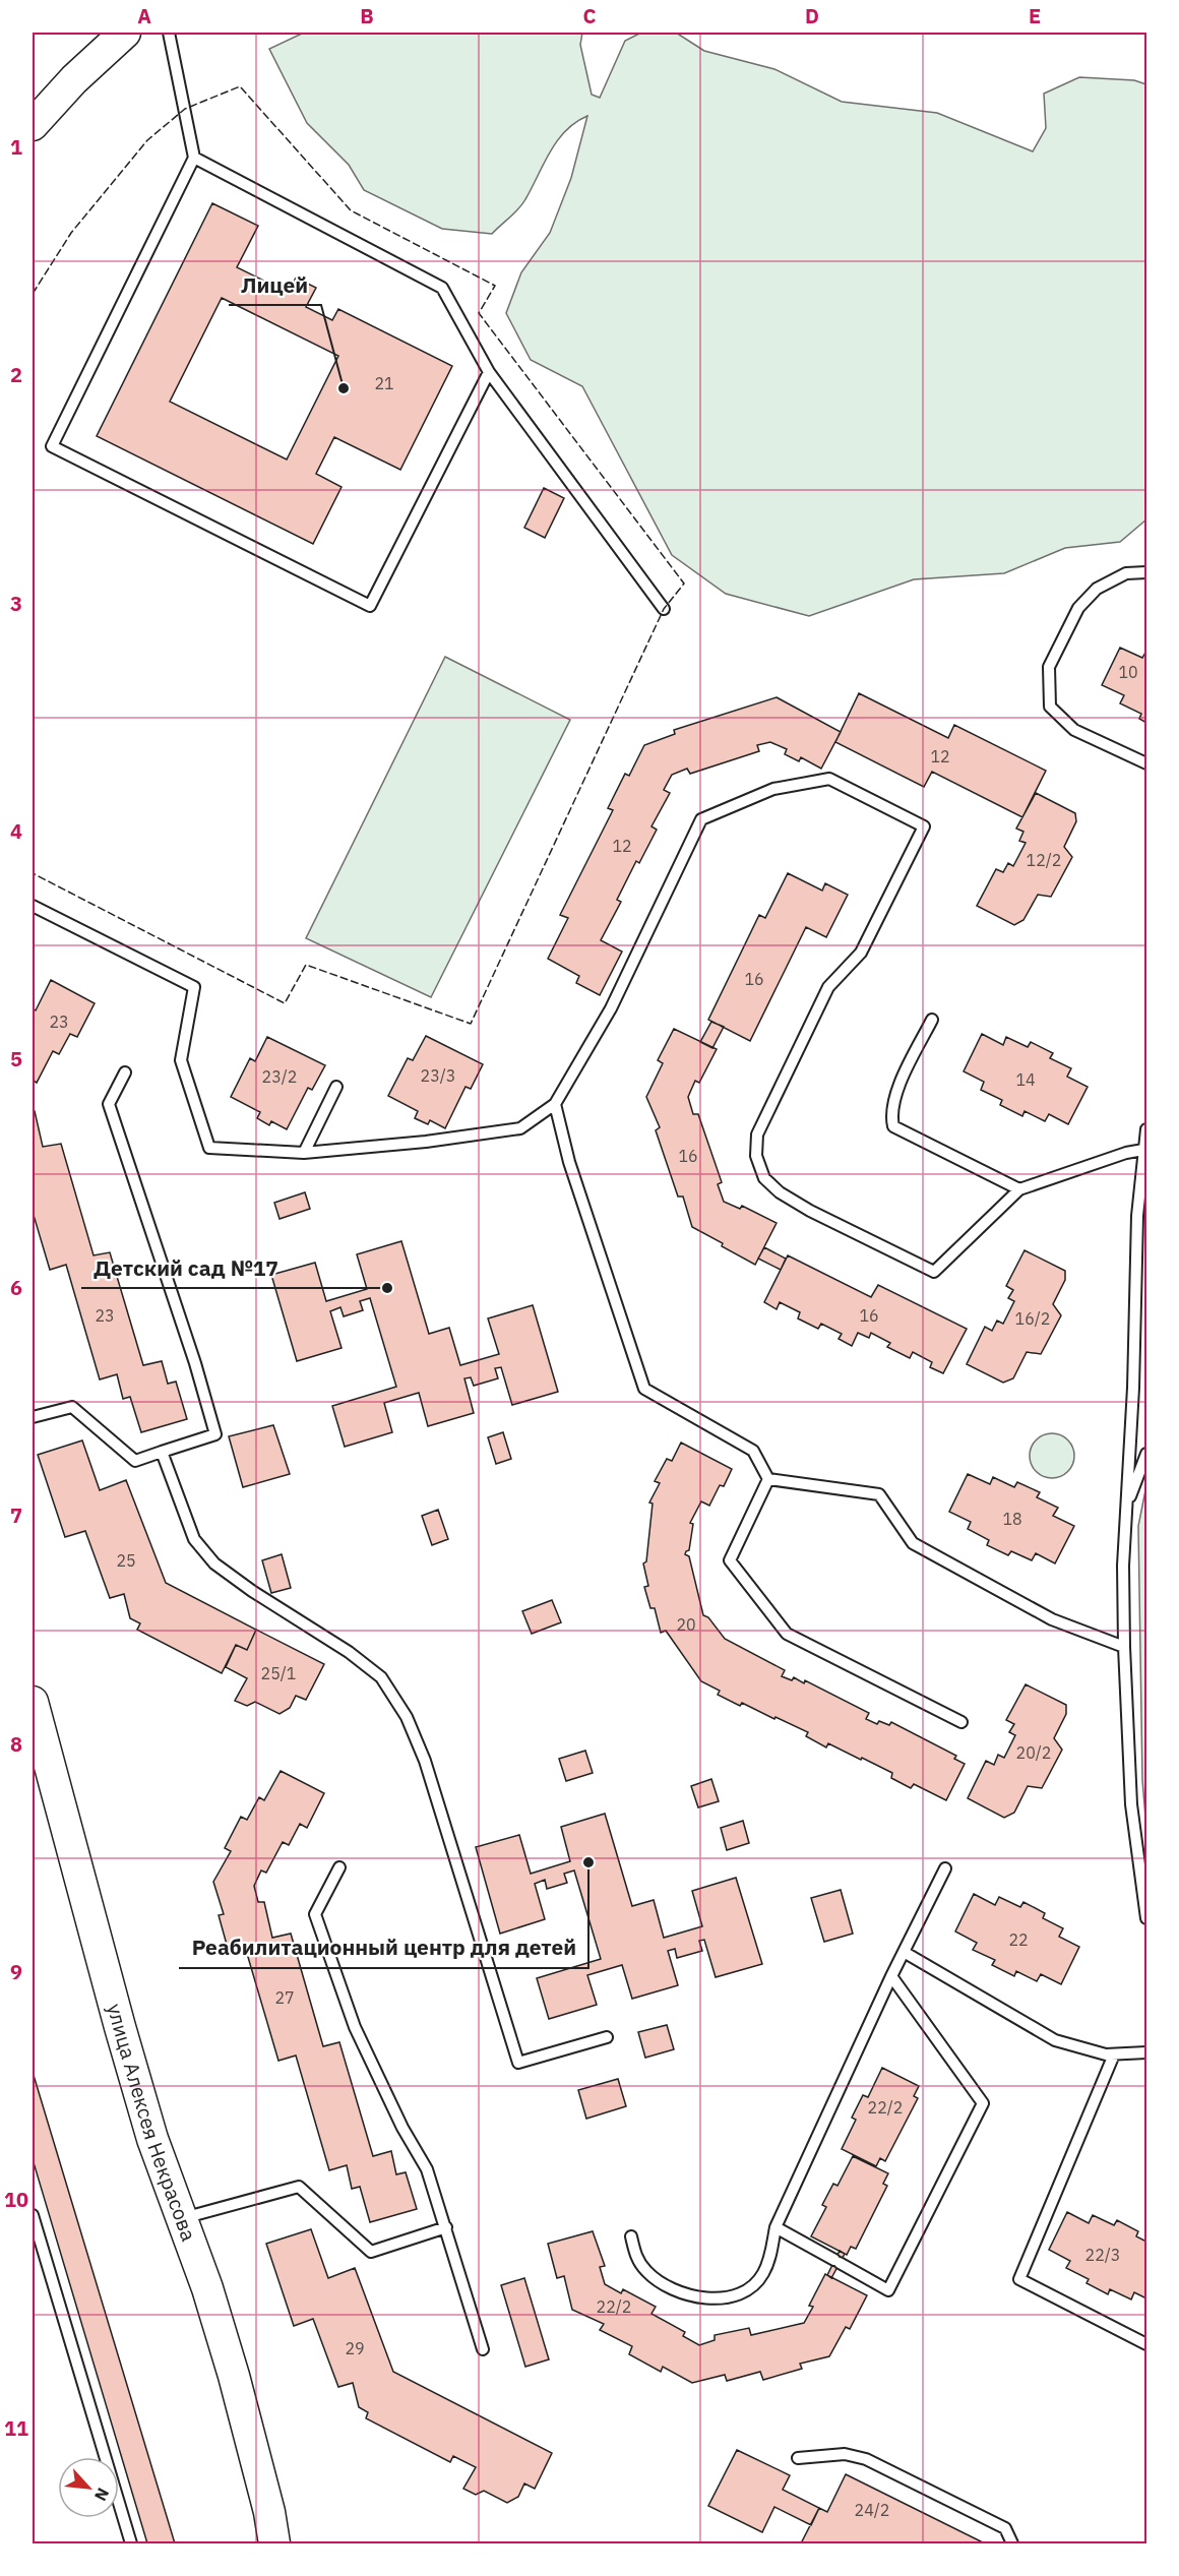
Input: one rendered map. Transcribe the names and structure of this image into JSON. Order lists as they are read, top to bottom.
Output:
{
  "streets": {
    "street": ["улица Алексея Некрасова"]
  },
  "places": ["Лицей", "Детский сад №17", "Реабилитационный центр для детей"],
  "house_numbers": [
    "21",
    "10",
    "12",
    "12",
    "12/2",
    "16",
    "23",
    "23/3",
    "23/2",
    "14",
    "16",
    "23",
    "16",
    "16/2",
    "18",
    "25",
    "20",
    "25/1",
    "20/2",
    "22",
    "27",
    "22/2",
    "22/3",
    "22/2",
    "29",
    "24/2"
  ],
  "north": "bottom right",
  "grid": {
    "columns": [
      "A",
      "B",
      "C",
      "D",
      "E"
    ],
    "rows": [
      "1",
      "2",
      "3",
      "4",
      "5",
      "6",
      "7",
      "8",
      "9",
      "10",
      "11"
    ]
  }
}
